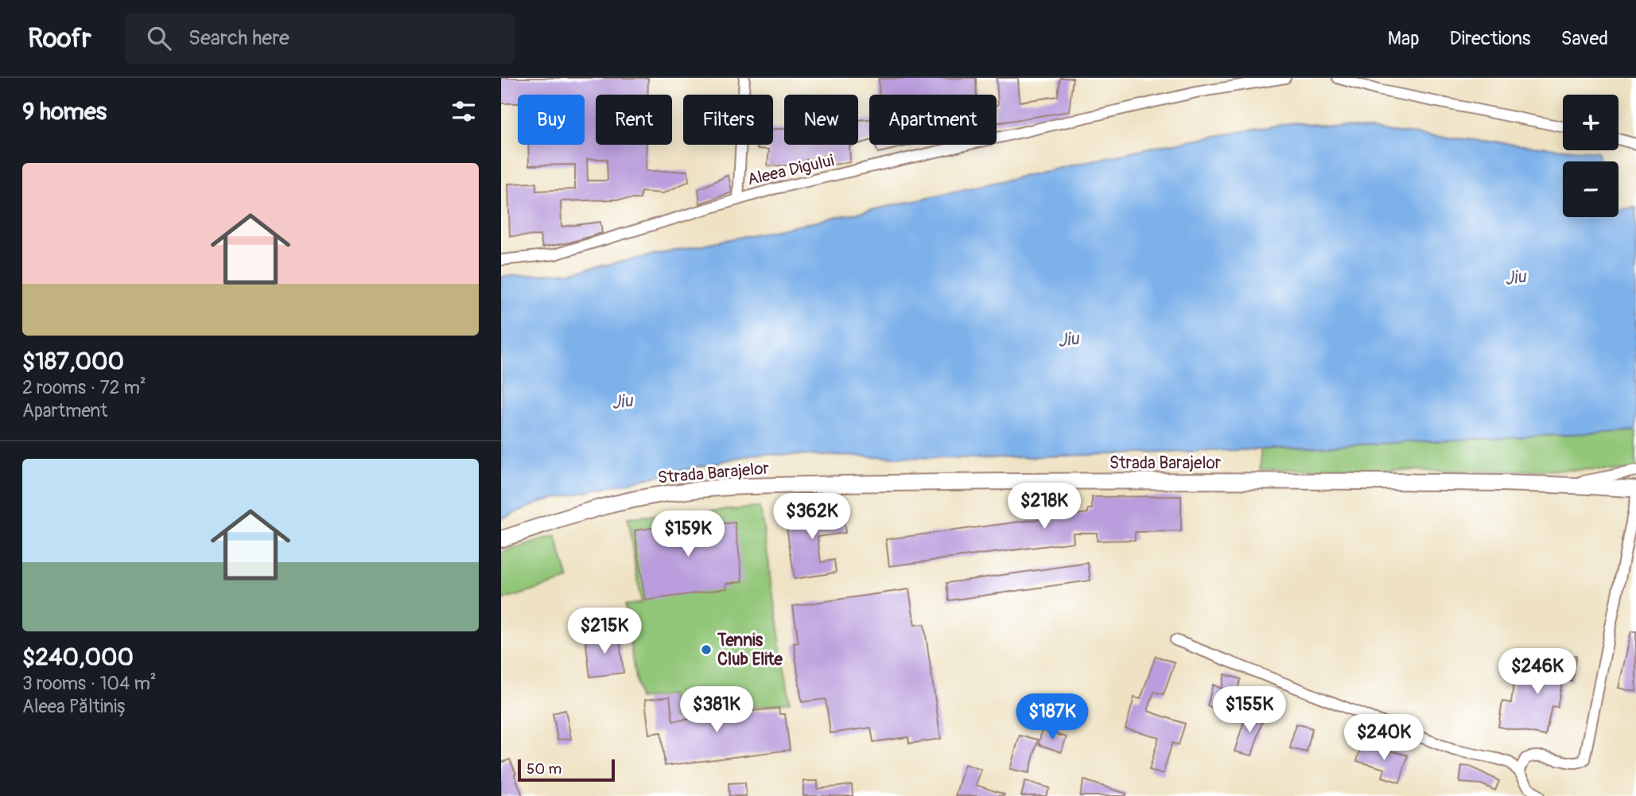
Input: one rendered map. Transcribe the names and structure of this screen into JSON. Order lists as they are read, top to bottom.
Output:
{
  "streets": {
    "main road": ["Strada Barajelor"],
    "street": ["Aleea Digului"]
  },
  "water": ["Jiu"],
  "places": ["Tennis Club Elite"],
  "scale_bar": "50 m",
  "page": {
    "header": "Roofr",
    "search": "Search here",
    "nav": ["Map", "Directions", "Saved"],
    "heading": "9 homes",
    "map_buttons": ["+", "−"],
    "chip": [
      "Buy",
      "Rent",
      "Filters",
      "New",
      "Apartment"
    ],
    "list": [
      {
        "name": "$187,000",
        "note": "2 rooms · 72 m² · Apartment"
      },
      {
        "name": "$240,000",
        "note": "3 rooms · 104 m² · Aleea Păltiniș"
      }
    ],
    "price": [
      "$218K",
      "$362K",
      "$159K",
      "$215K",
      "$246K",
      "$381K",
      "$155K",
      "$187K",
      "$240K"
    ],
    "scale": "50 m"
  }
}
